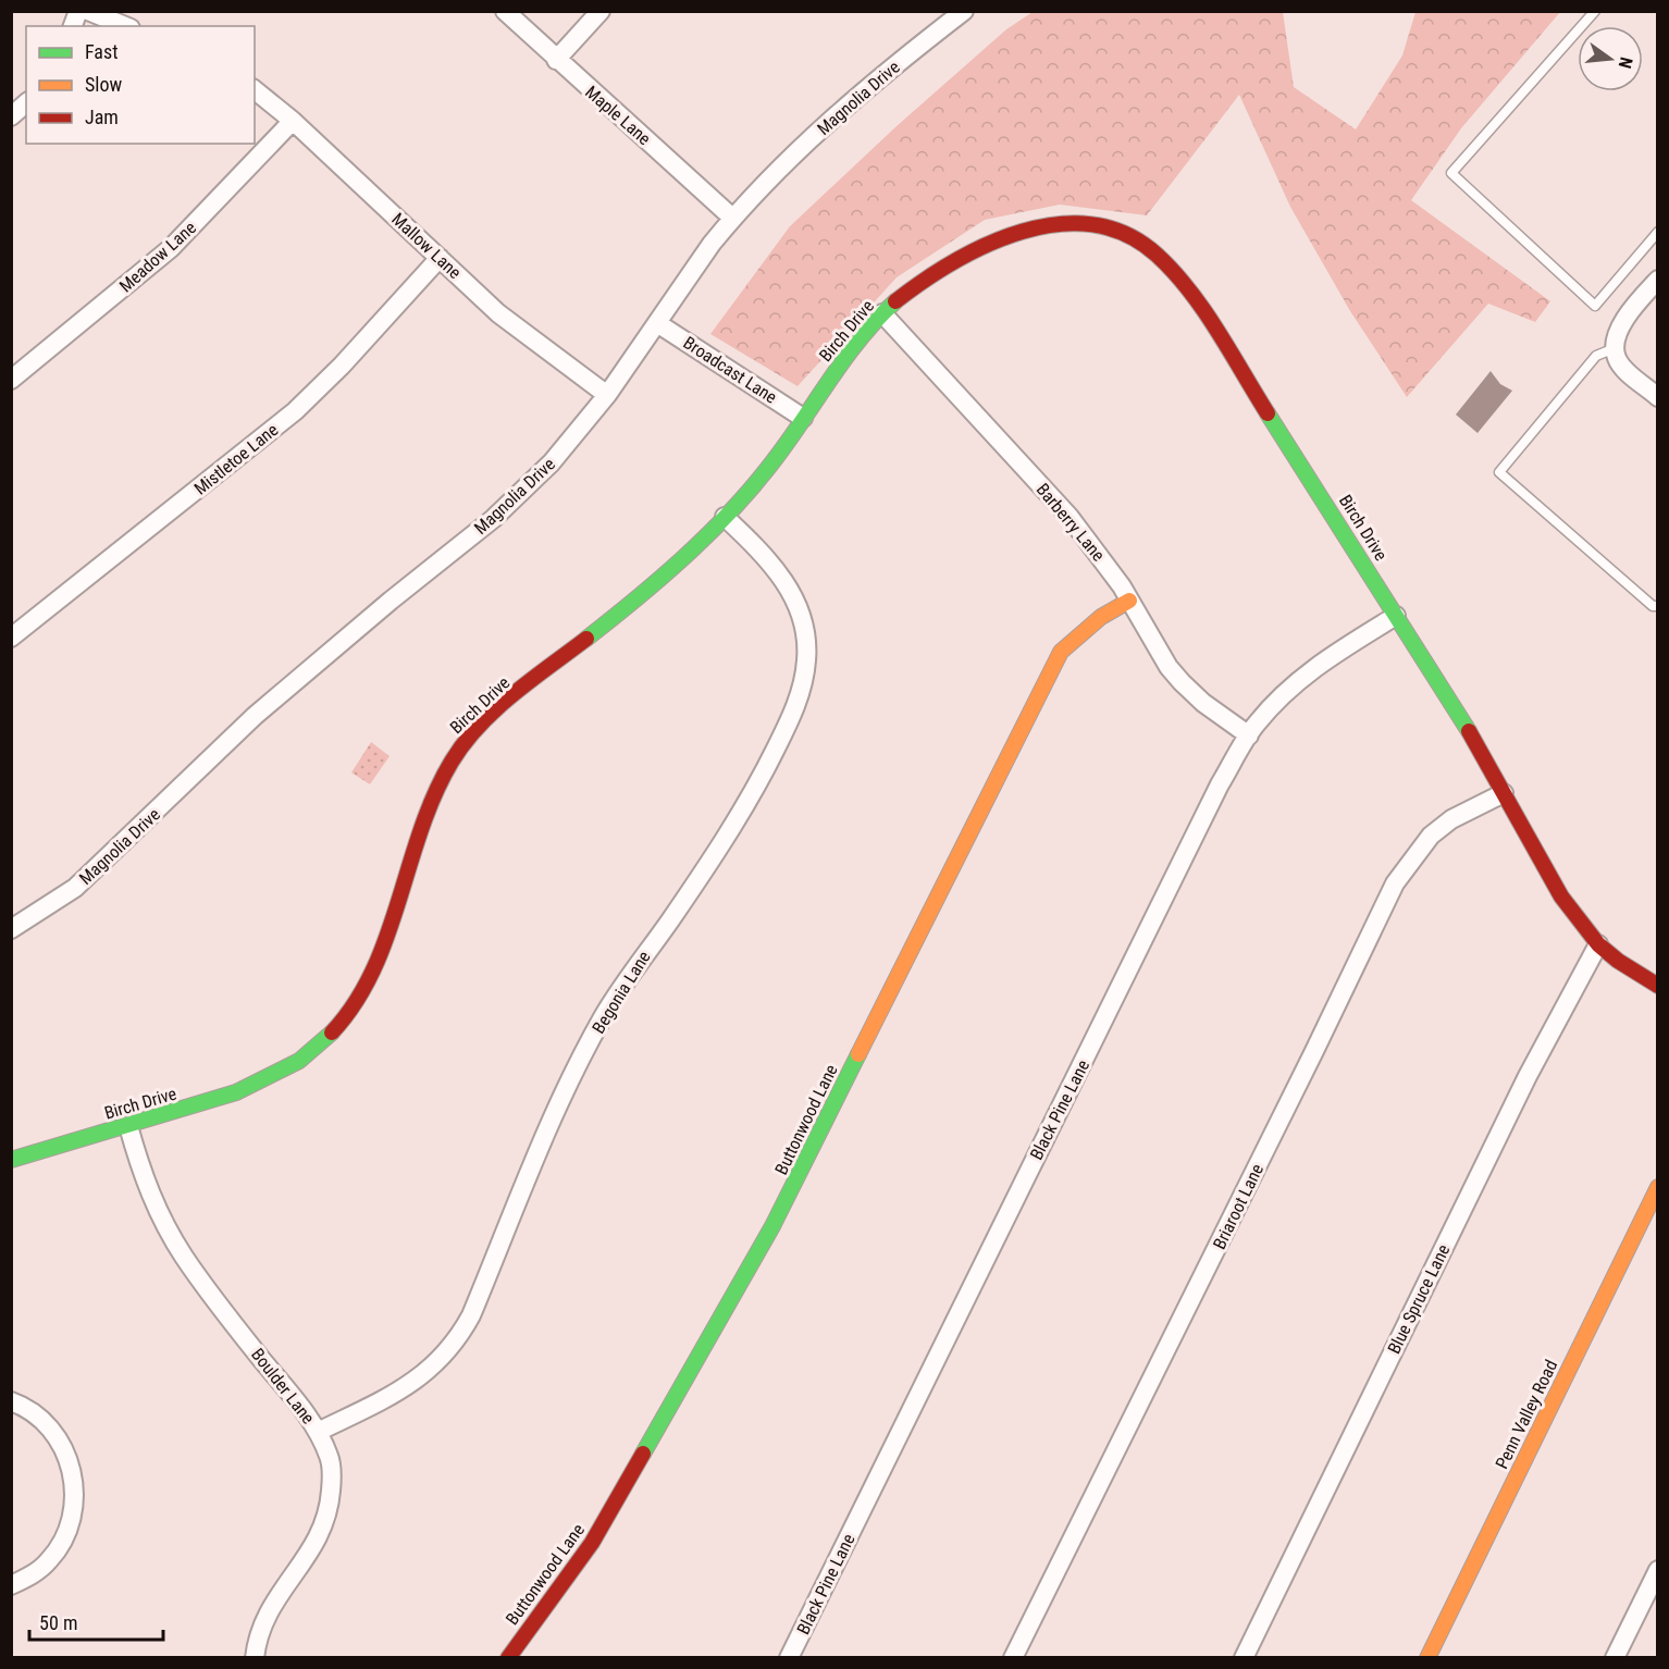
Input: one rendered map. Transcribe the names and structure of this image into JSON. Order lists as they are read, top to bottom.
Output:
{
  "streets": {
    "street": [
      "Magnolia Drive",
      "Maple Lane",
      "Mallow Lane",
      "Meadow Lane",
      "Birch Drive",
      "Broadcast Lane",
      "Mistletoe Lane",
      "Barberry Lane",
      "Begonia Lane",
      "Black Pine Lane",
      "Buttonwood Lane",
      "Briaroot Lane",
      "Blue Spruce Lane",
      "Boulder Lane",
      "Penn Valley Road"
    ]
  },
  "crossings": [
    ["Magnolia Drive", "Maple Lane"],
    ["Magnolia Drive", "Mallow Lane"],
    ["Magnolia Drive", "Broadcast Lane"],
    ["Mallow Lane", "Meadow Lane"],
    ["Mallow Lane", "Mistletoe Lane"],
    ["Birch Drive", "Broadcast Lane"],
    ["Birch Drive", "Barberry Lane"],
    ["Birch Drive", "Begonia Lane"],
    ["Birch Drive", "Black Pine Lane"],
    ["Birch Drive", "Briaroot Lane"],
    ["Birch Drive", "Blue Spruce Lane"],
    ["Birch Drive", "Boulder Lane"],
    ["Barberry Lane", "Black Pine Lane"],
    ["Barberry Lane", "Buttonwood Lane"],
    ["Begonia Lane", "Boulder Lane"]
  ],
  "legend": ["Fast", "Slow", "Jam"],
  "scale_bar": "50 m",
  "north": "right"
}
